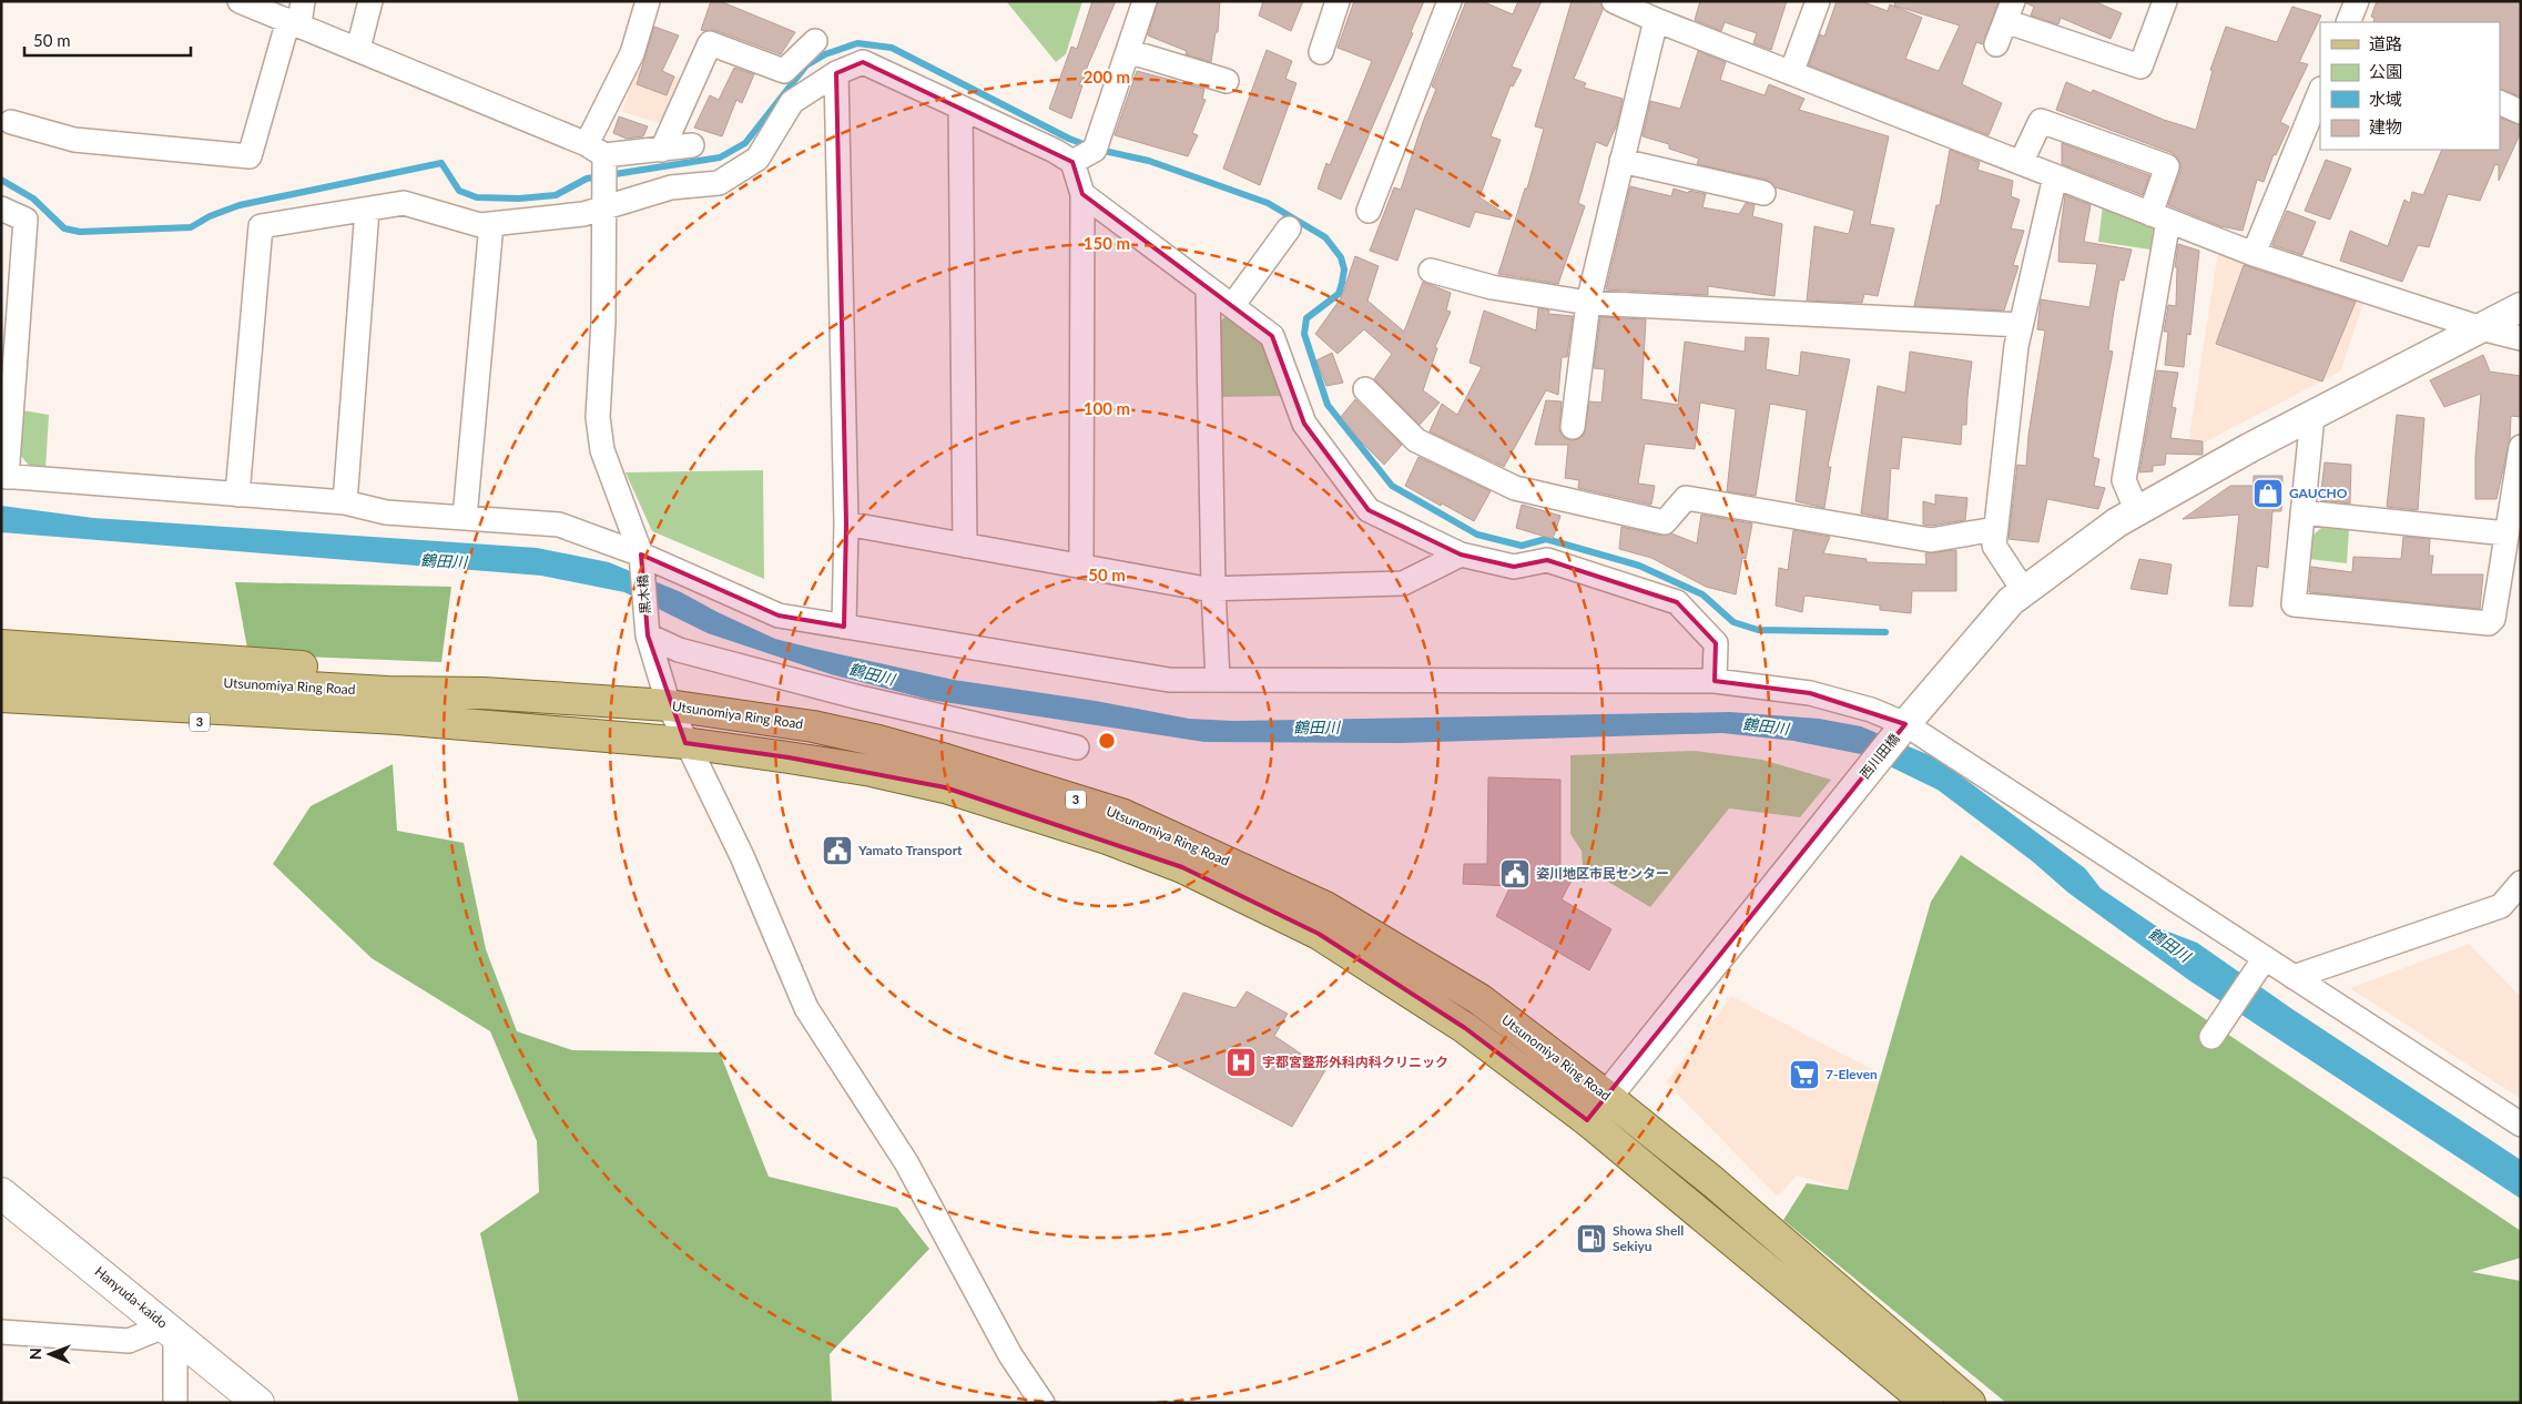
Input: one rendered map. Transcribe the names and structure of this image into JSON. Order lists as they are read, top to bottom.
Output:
{
  "streets": {
    "main road": ["Utsunomiya Ring Road", "3", "Hanyuda-kaido"],
    "street": ["黒木橋", "西川田橋"]
  },
  "crossings": [
    ["黒木橋", "Utsunomiya Ring Road"],
    ["Utsunomiya Ring Road", "3"],
    ["Utsunomiya Ring Road", "西川田橋"]
  ],
  "water": ["鶴田川"],
  "places": {
    "shop": ["GAUCHO"],
    "public building": ["Yamato Transport", "姿川地区市民センター"],
    "hospital": ["宇都宮整形外科内科クリニック"],
    "supermarket": ["7-Eleven"],
    "fuel station": ["Showa Shell Sekiyu"]
  },
  "legend": [
    "道路",
    "公園",
    "水域",
    "建物"
  ],
  "scale_bar": "50 m",
  "north": "left",
  "rings": [
    "200 m",
    "150 m",
    "100 m",
    "50 m"
  ]
}
